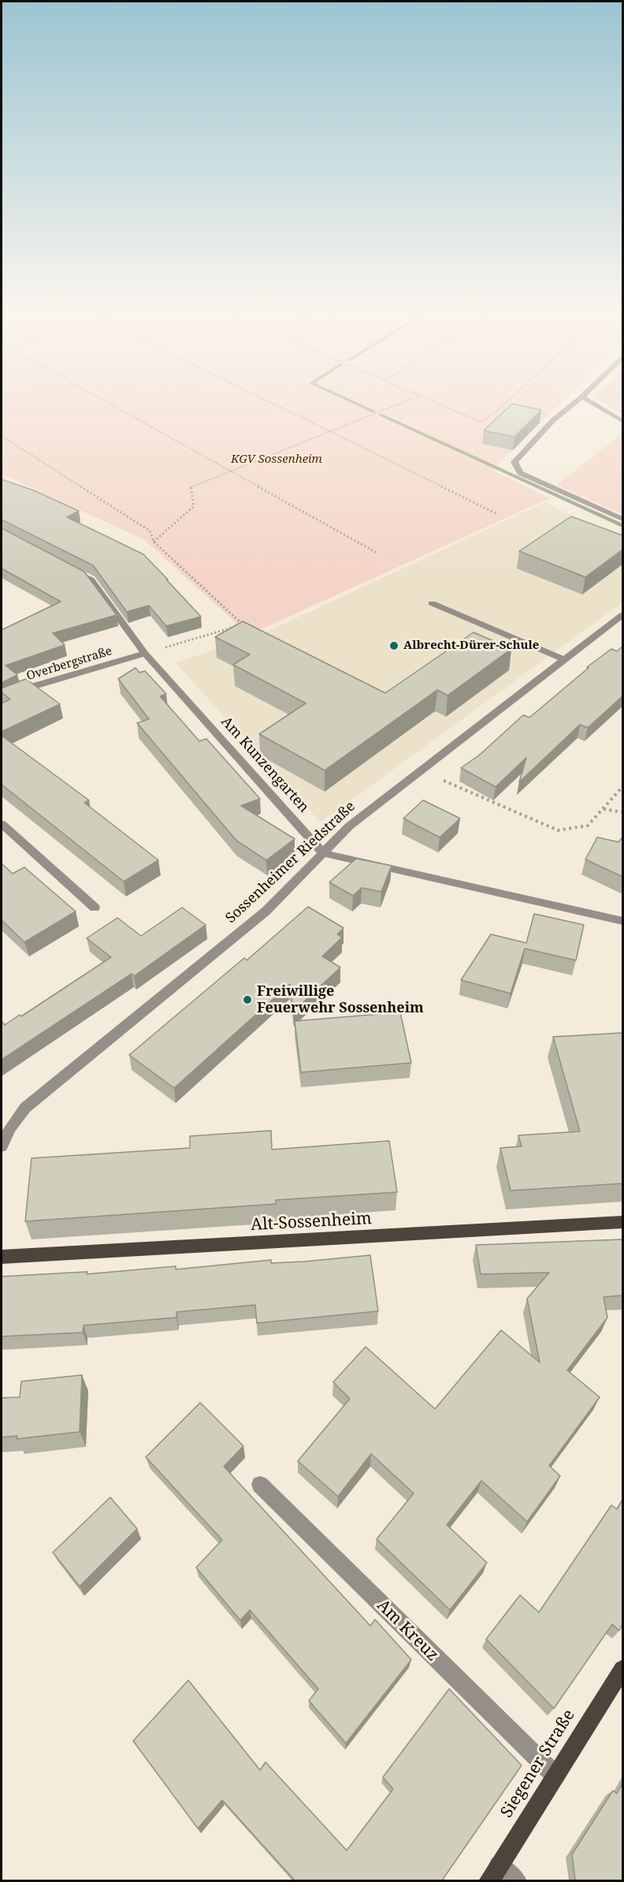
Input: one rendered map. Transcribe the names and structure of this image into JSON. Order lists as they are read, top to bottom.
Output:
{
  "streets": {
    "main road": ["Alt-Sossenheim", "Siegener Straße"],
    "street": [
      "Overbergstraße",
      "Am Kunzengarten",
      "Sossenheimer Riedstraße",
      "Am Kreuz"
    ]
  },
  "crossings": [
    ["Overbergstraße", "Am Kunzengarten"],
    ["Am Kunzengarten", "Sossenheimer Riedstraße"],
    ["Am Kreuz", "Siegener Straße"]
  ],
  "parks": ["KGV Sossenheim"],
  "places": ["Albrecht-Dürer-Schule", "Freiwillige Feuerwehr Sossenheim"]
}
